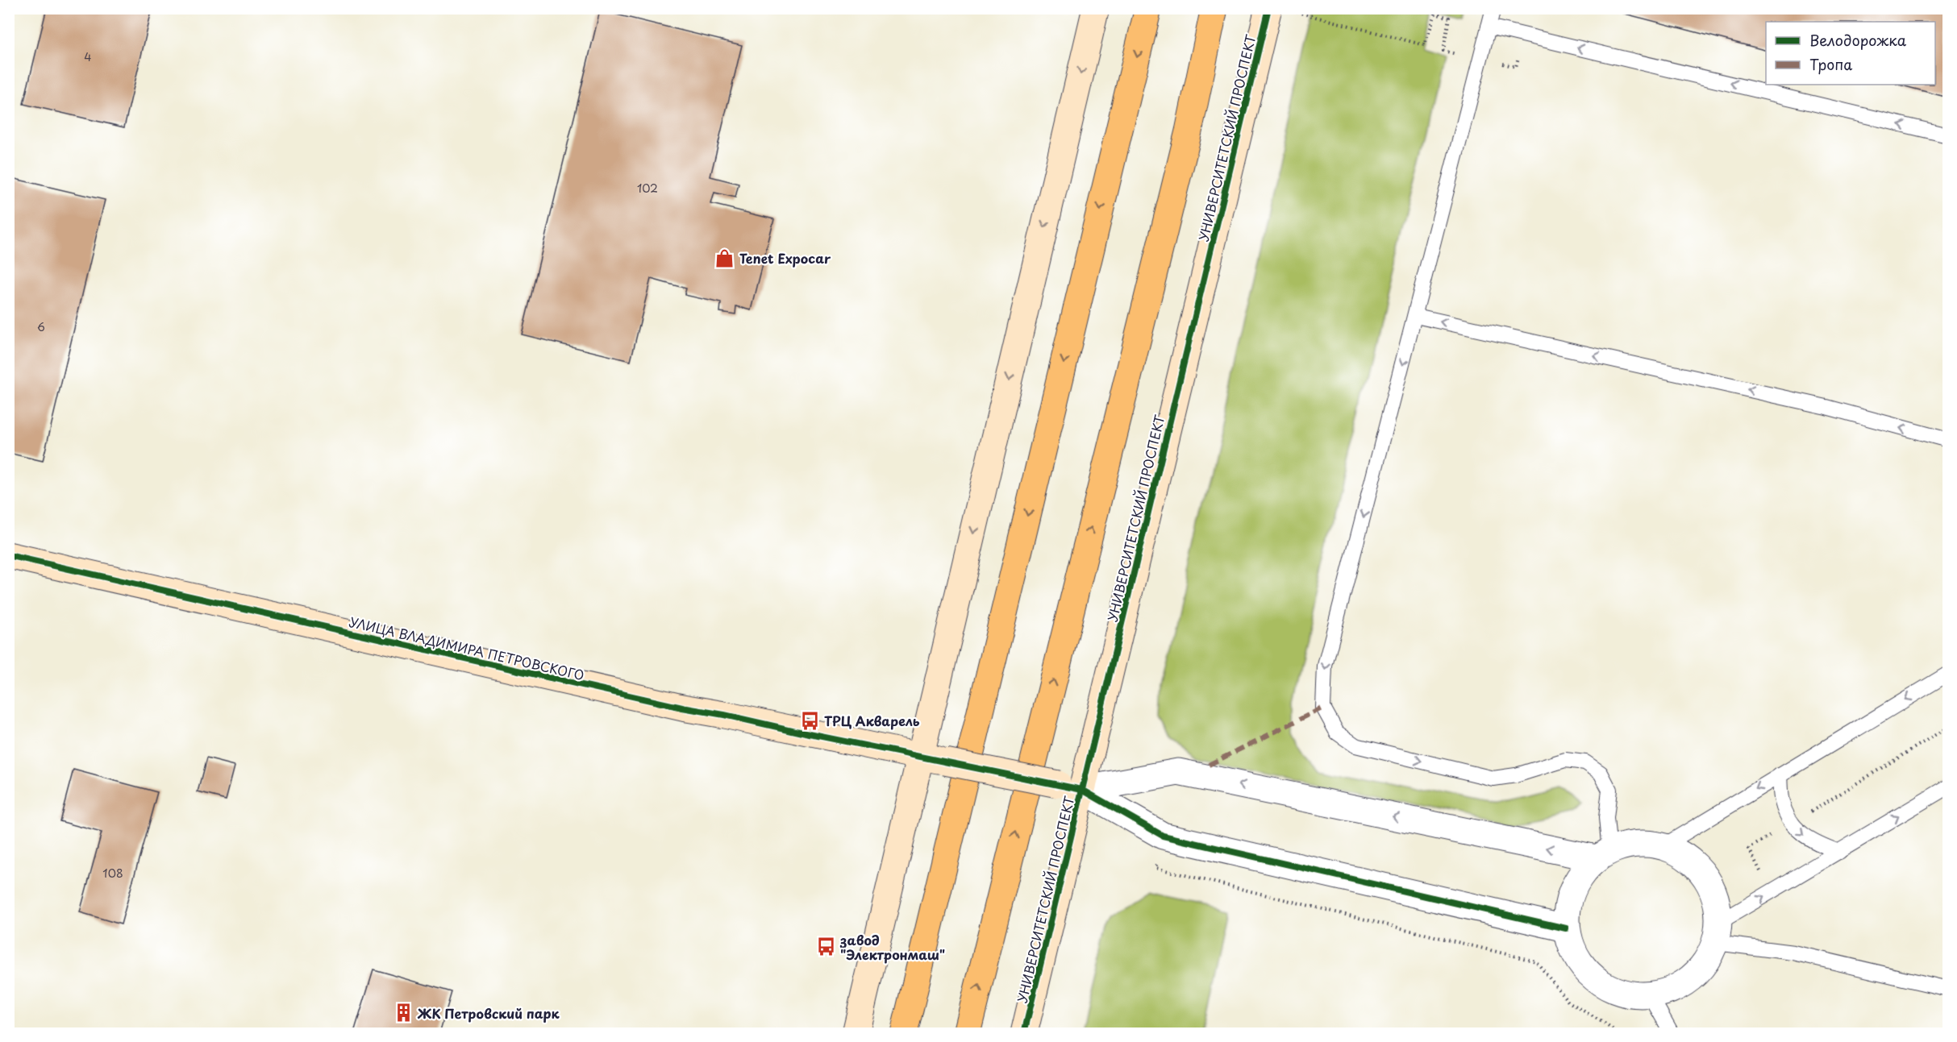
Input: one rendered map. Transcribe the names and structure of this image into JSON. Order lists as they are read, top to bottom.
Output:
{
  "streets": {
    "street": ["УНИВЕРСИТЕТСКИЙ ПРОСПЕКТ", "УЛИЦА ВЛАДИМИРА ПЕТРОВСКОГО"]
  },
  "crossings": [
    ["УНИВЕРСИТЕТСКИЙ ПРОСПЕКТ", "УЛИЦА ВЛАДИМИРА ПЕТРОВСКОГО"]
  ],
  "places": {
    "shop": ["Tenet Expocar"],
    "bus stop": ["ТРЦ Акварель", "завод \"Электронмаш\""],
    "building": ["ЖК Петровский парк"]
  },
  "house_numbers": [
    "4",
    "102",
    "6",
    "108"
  ],
  "legend": ["Велодорожка", "Тропа"]
}
